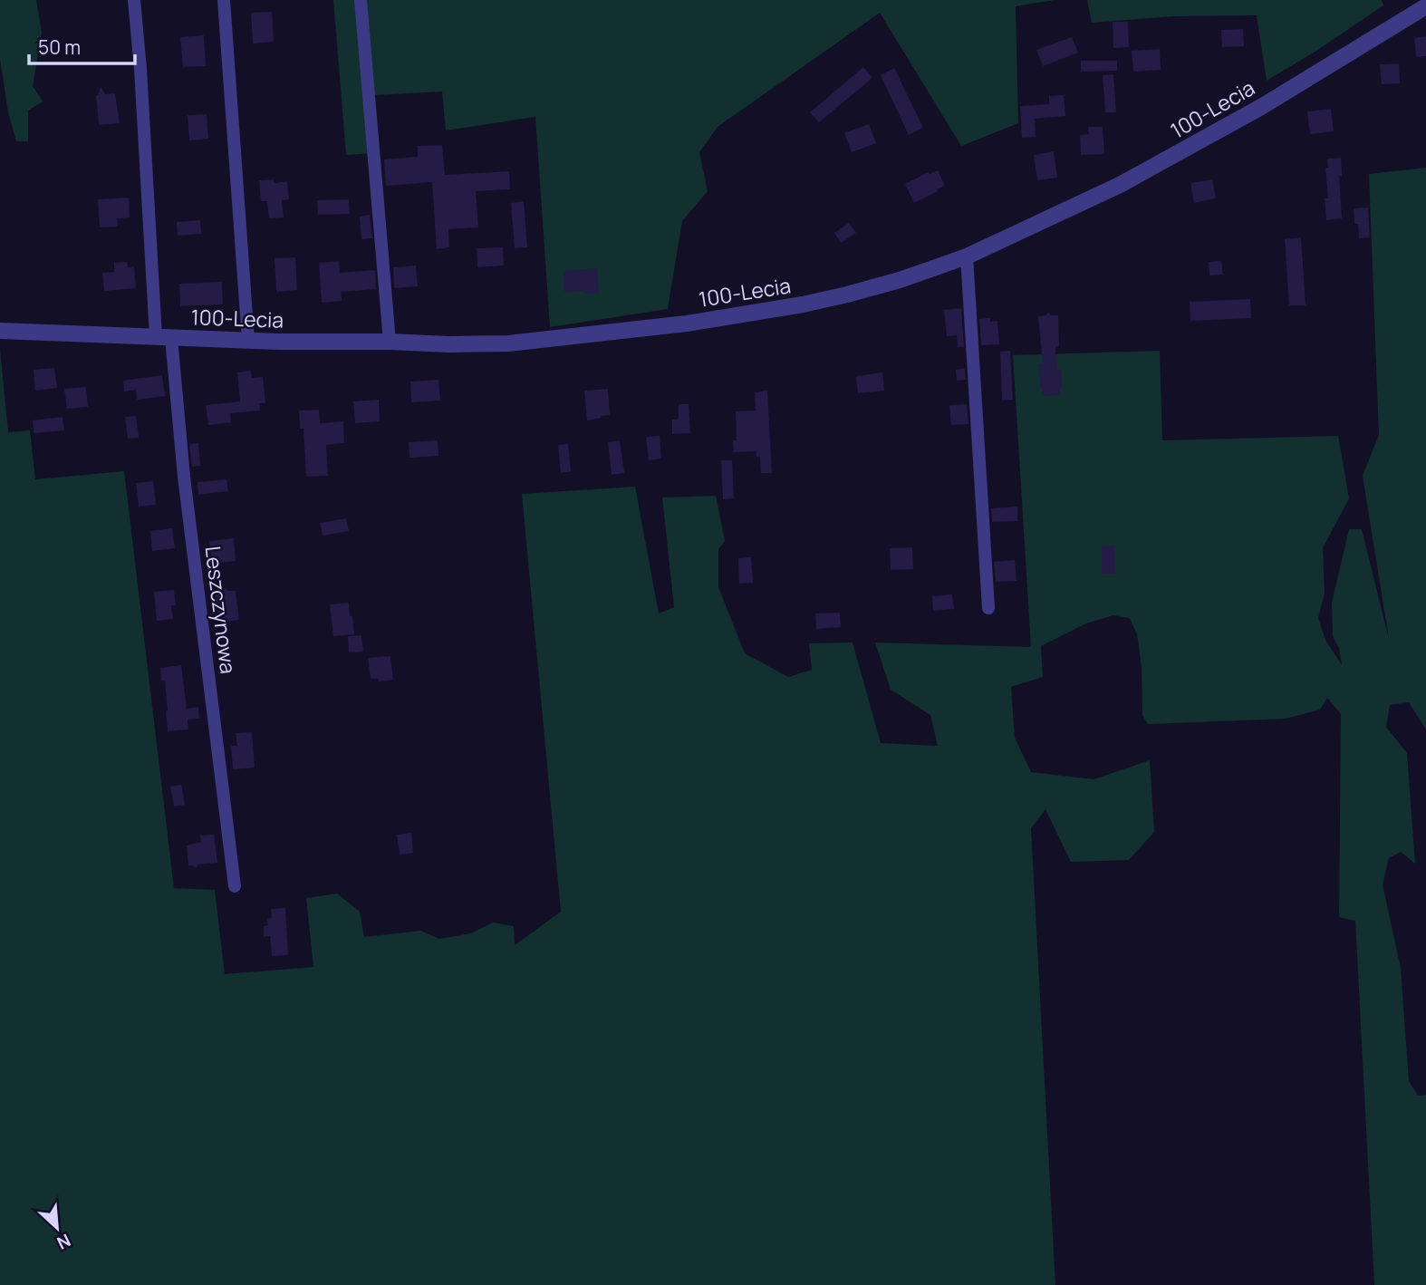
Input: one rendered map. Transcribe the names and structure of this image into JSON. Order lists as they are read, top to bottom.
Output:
{
  "streets": {
    "street": ["100-Lecia", "Leszczynowa"]
  },
  "crossings": [
    ["100-Lecia", "Leszczynowa"]
  ],
  "scale_bar": "50 m",
  "north": "bottom right"
}
